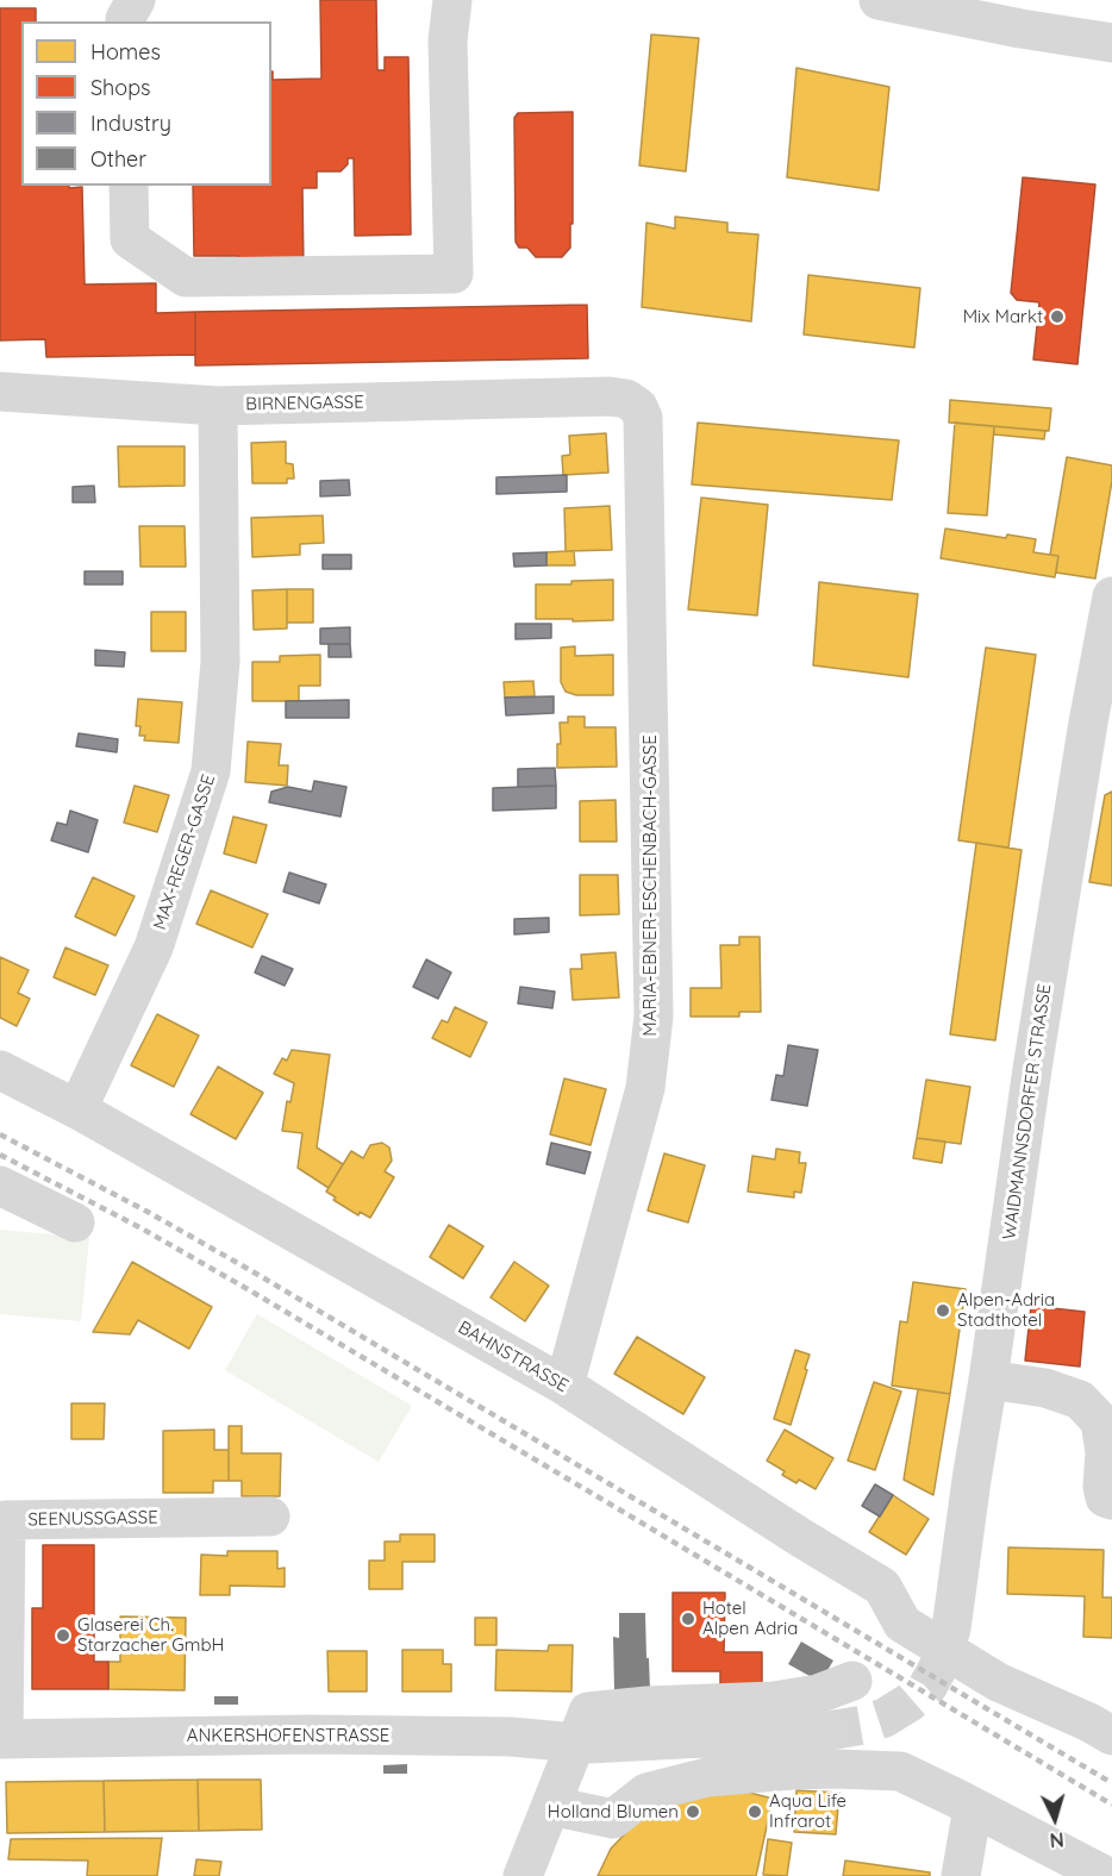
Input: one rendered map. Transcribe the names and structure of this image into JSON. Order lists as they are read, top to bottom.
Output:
{
  "streets": {
    "street": [
      "BIRNENGASSE",
      "MAX-REGER-GASSE",
      "MARIA-EBNER-ESCHENBACH-GASSE",
      "WAIDMANNSDORFER STRASSE",
      "BAHNSTRASSE",
      "SEENUSSGASSE",
      "ANKERSHOFENSTRASSE"
    ]
  },
  "crossings": [
    ["BIRNENGASSE", "MAX-REGER-GASSE"],
    ["BIRNENGASSE", "MARIA-EBNER-ESCHENBACH-GASSE"],
    ["MAX-REGER-GASSE", "BAHNSTRASSE"],
    ["MARIA-EBNER-ESCHENBACH-GASSE", "BAHNSTRASSE"],
    ["SEENUSSGASSE", "ANKERSHOFENSTRASSE"]
  ],
  "places": [
    "Mix Markt",
    "Alpen-Adria Stadthotel",
    "Hotel Alpen Adria",
    "Glaserei Ch. Starzacher GmbH",
    "Holland Blumen",
    "Aqua Life Infrarot"
  ],
  "legend": [
    "Homes",
    "Shops",
    "Industry",
    "Other"
  ],
  "north": "bottom"
}
